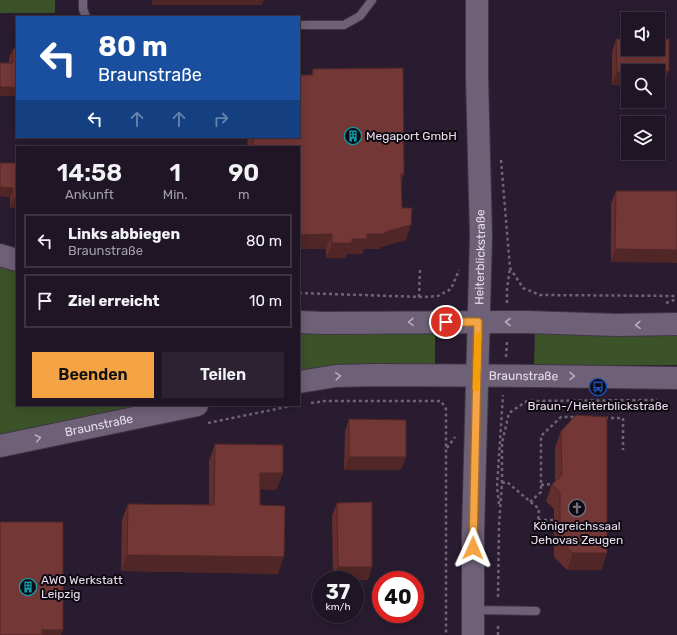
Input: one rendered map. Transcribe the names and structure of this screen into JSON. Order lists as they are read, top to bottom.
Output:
{
  "streets": {
    "main road": ["Heiterblickstraße", "Braunstraße"]
  },
  "crossings": [
    ["Heiterblickstraße", "Braunstraße"]
  ],
  "places": {
    "building": ["Megaport GmbH", "AWO Werkstatt Leipzig"],
    "bus stop": ["Braun-/Heiterblickstraße"],
    "church": ["Königreichssaal Jehovas Zeugen"]
  },
  "page": {
    "turn": ["80 m", "Braunstraße"],
    "eta": [
      "14:58",
      "Ankunft",
      "1",
      "Min.",
      "90",
      "m"
    ],
    "list": [
      {
        "name": "Links abbiegen",
        "note": "Braunstraße",
        "value": "80 m"
      },
      {
        "name": "Ziel erreicht",
        "value": "10 m"
      }
    ],
    "buttons": ["Beenden", "Teilen"],
    "speed": "37 km/h",
    "limit": "40"
  }
}
